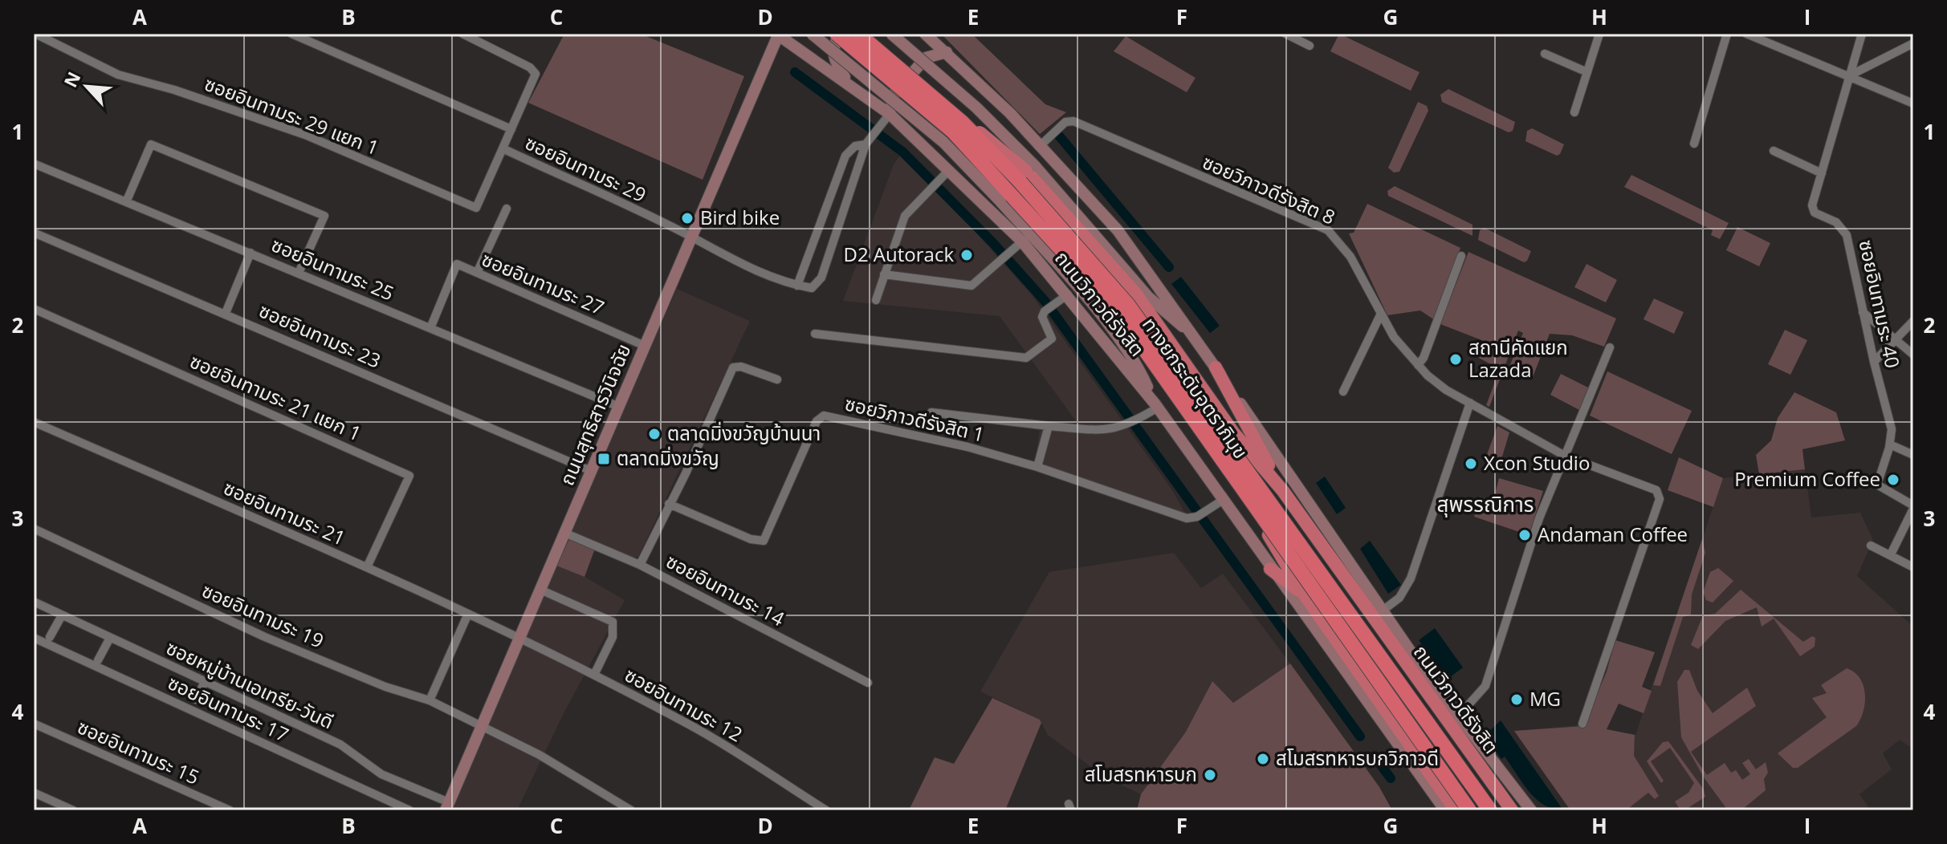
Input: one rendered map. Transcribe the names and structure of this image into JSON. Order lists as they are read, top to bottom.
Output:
{
  "streets": {
    "highway": ["ถนนวิภาวดีรังสิต", "ทางยกระดับอุตราภิมุข"],
    "main road": ["ถนนสุทธิสารวินิจฉัย"],
    "street": [
      "ซอยอินทามระ 29 แยก 1",
      "ซอยอินทามระ 29",
      "ซอยวิภาวดีรังสิต 8",
      "ซอยอินทามระ 25",
      "ซอยอินทามระ 27",
      "ซอยอินทามระ 40",
      "ซอยอินทามระ 23",
      "ซอยอินทามระ 21 แยก 1",
      "ซอยวิภาวดีรังสิต 1",
      "ซอยอินทามระ 21",
      "ซอยอินทามระ 14",
      "ซอยอินทามระ 19",
      "ซอยหมู่บ้านเอเทรีย-วันดี",
      "ซอยอินทามระ 12",
      "ซอยอินทามระ 17",
      "ซอยอินทามระ 15"
    ]
  },
  "crossings": [
    ["ซอยอินทามระ 29 แยก 1", "ซอยอินทามระ 29"],
    ["ซอยอินทามระ 29", "ถนนสุทธิสารวินิจฉัย"],
    ["ซอยวิภาวดีรังสิต 8", "ถนนวิภาวดีรังสิต"],
    ["ซอยอินทามระ 25", "ซอยอินทามระ 27"],
    ["ซอยอินทามระ 25", "ถนนสุทธิสารวินิจฉัย"],
    ["ซอยอินทามระ 27", "ถนนสุทธิสารวินิจฉัย"],
    ["ถนนวิภาวดีรังสิต", "ทางยกระดับอุตราภิมุข"],
    ["ถนนวิภาวดีรังสิต", "ถนนสุทธิสารวินิจฉัย"],
    ["ถนนวิภาวดีรังสิต", "ซอยวิภาวดีรังสิต 1"],
    ["ซอยอินทามระ 23", "ถนนสุทธิสารวินิจฉัย"],
    ["ซอยอินทามระ 21 แยก 1", "ซอยอินทามระ 21"],
    ["ถนนสุทธิสารวินิจฉัย", "ซอยอินทามระ 21"],
    ["ถนนสุทธิสารวินิจฉัย", "ซอยอินทามระ 14"],
    ["ถนนสุทธิสารวินิจฉัย", "ซอยอินทามระ 19"],
    ["ถนนสุทธิสารวินิจฉัย", "ซอยหมู่บ้านเอเทรีย-วันดี"],
    ["ถนนสุทธิสารวินิจฉัย", "ซอยอินทามระ 12"],
    ["ซอยอินทามระ 21", "ซอยอินทามระ 12"]
  ],
  "districts": ["สุพรรณิการ"],
  "places": {
    "other": [
      "Bird bike",
      "D2 Autorack",
      "สถานีคัดแยก Lazada",
      "ตลาดมิ่งขวัญบ้านนา",
      "Xcon Studio",
      "Premium Coffee",
      "Andaman Coffee",
      "MG",
      "สโมสรทหารบกวิภาวดี",
      "สโมสรทหารบก"
    ],
    "transit": ["ตลาดมิ่งขวัญ"]
  },
  "north": "top left",
  "grid": {
    "columns": [
      "A",
      "B",
      "C",
      "D",
      "E",
      "F",
      "G",
      "H",
      "I"
    ],
    "rows": [
      "1",
      "2",
      "3",
      "4"
    ]
  }
}
